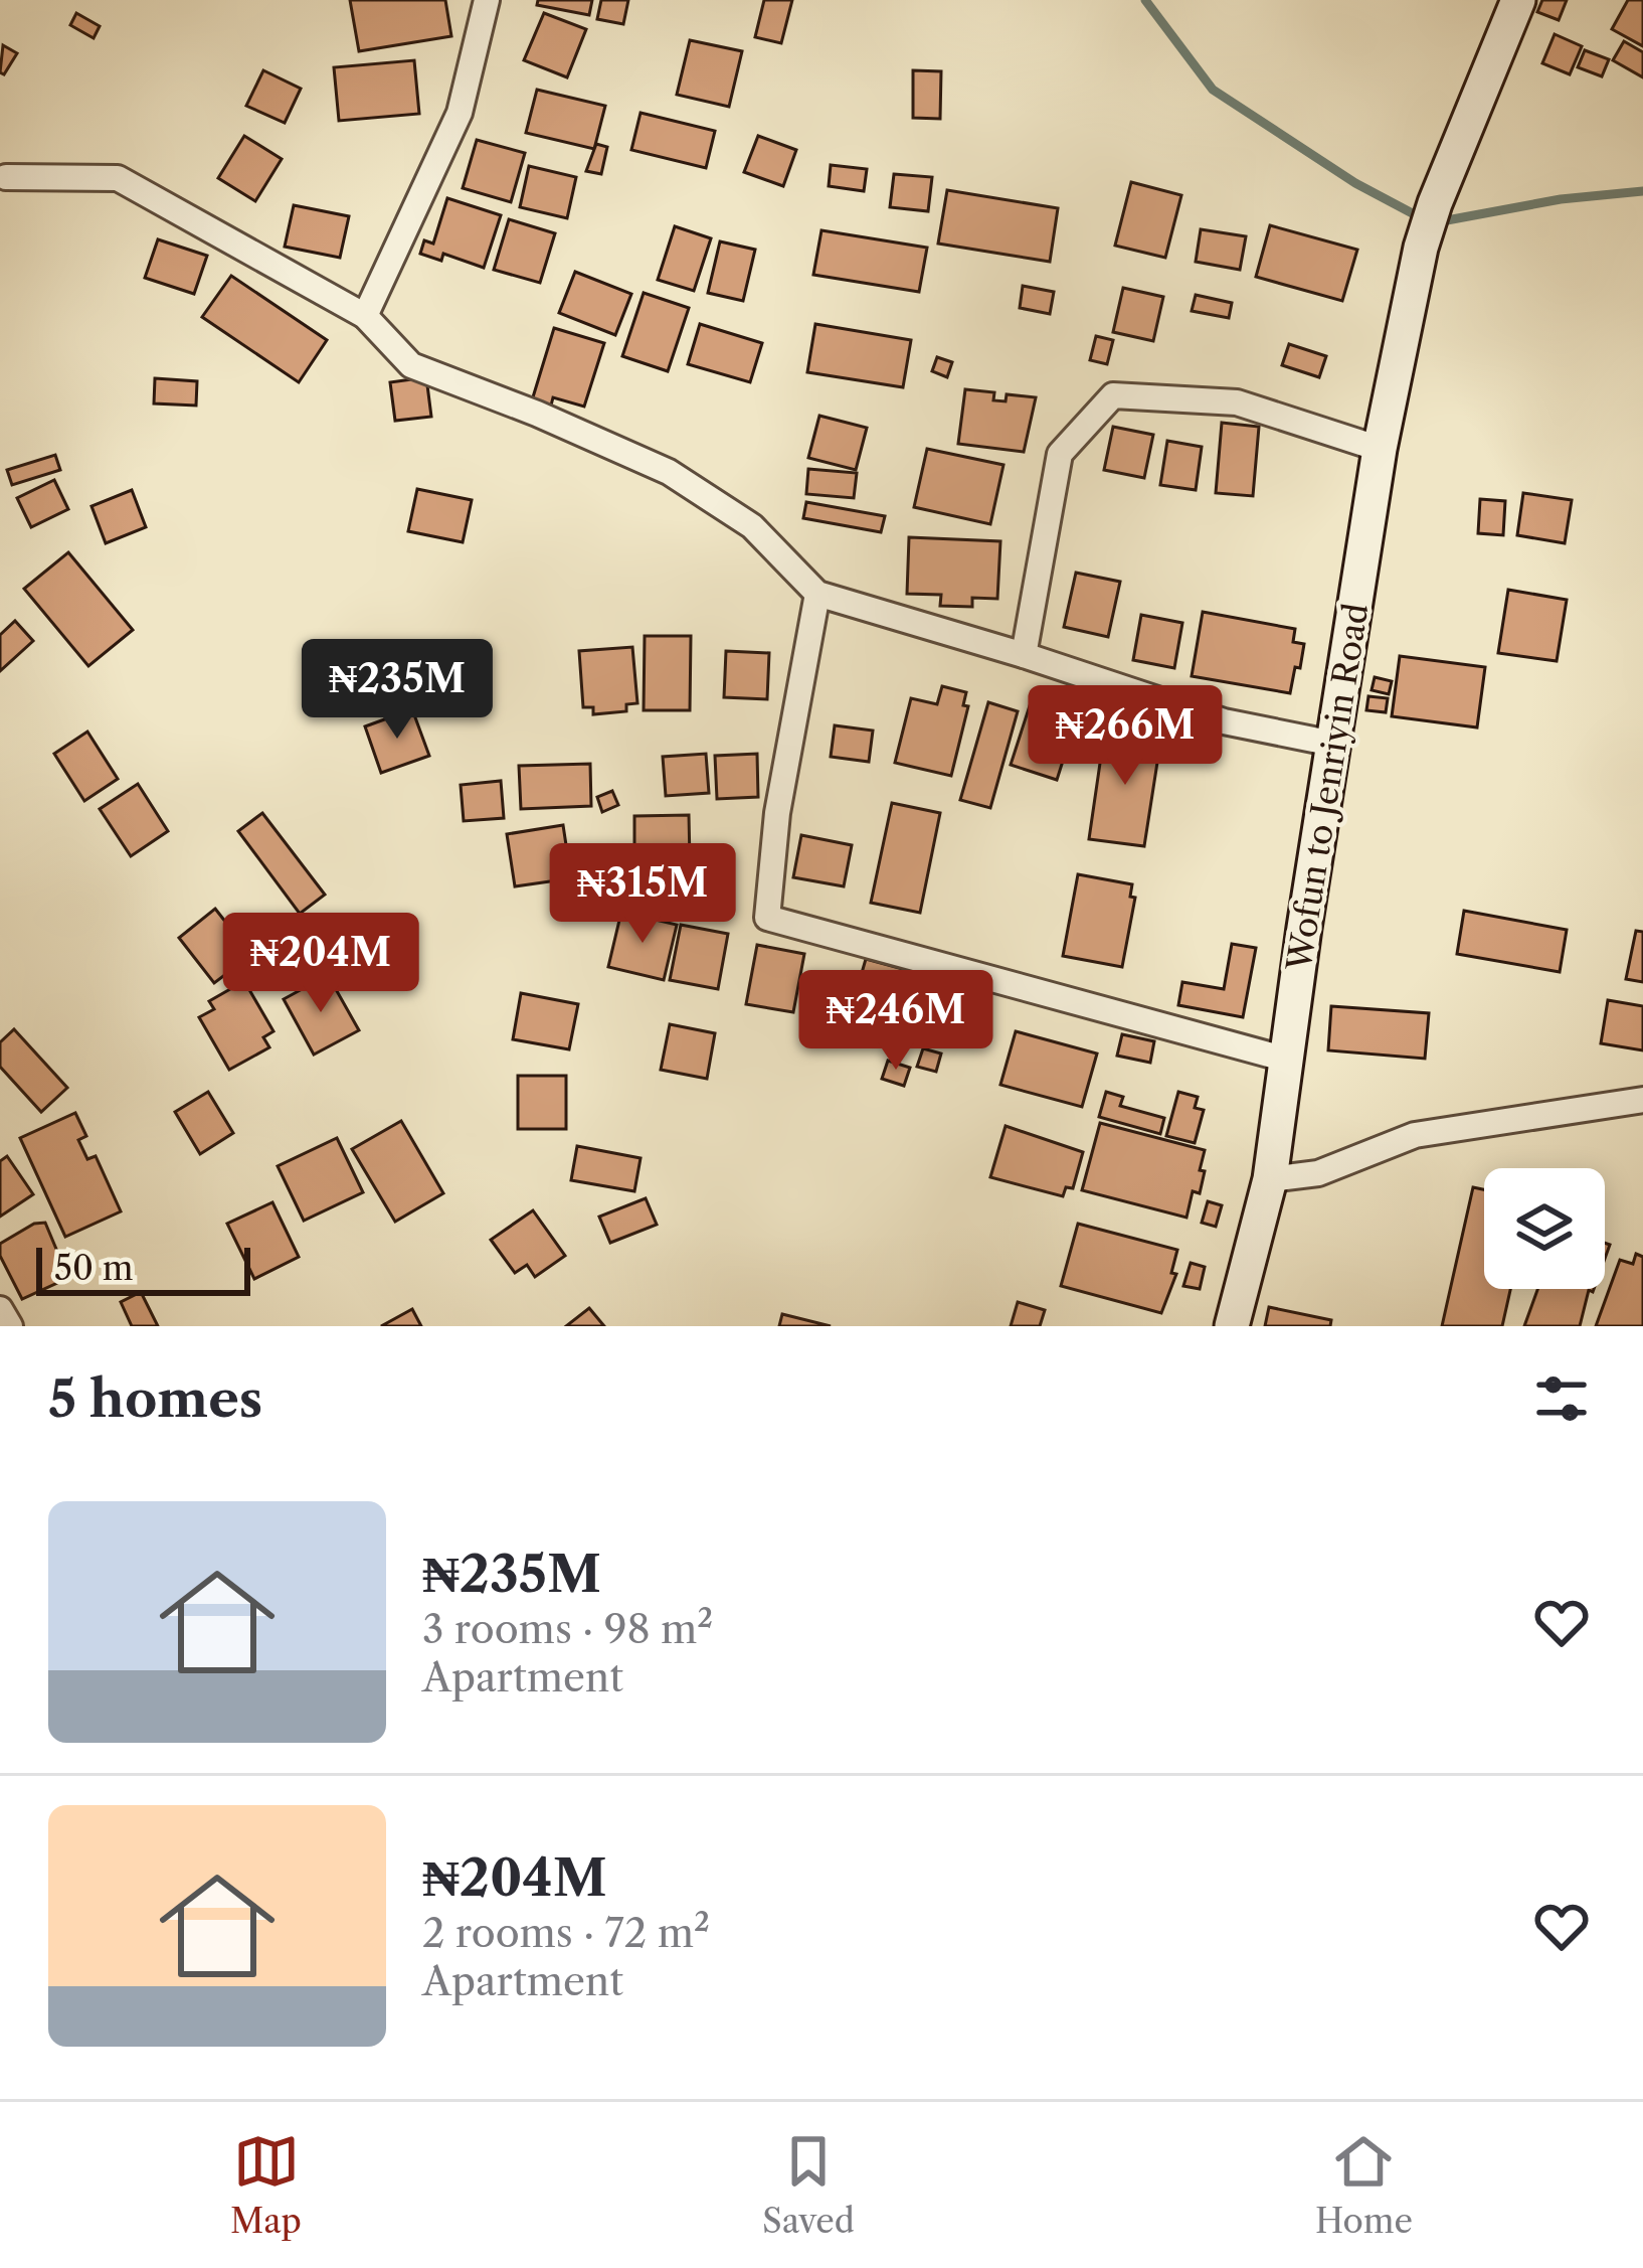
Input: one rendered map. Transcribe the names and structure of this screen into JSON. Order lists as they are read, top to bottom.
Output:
{
  "streets": {
    "street": ["Wofun to Jenriyin Road"]
  },
  "scale_bar": "50 m",
  "page": {
    "price": [
      "₦235M",
      "₦266M",
      "₦315M",
      "₦204M",
      "₦246M"
    ],
    "scale": "50 m",
    "heading": "5 homes",
    "list": [
      {
        "name": "₦235M",
        "note": "3 rooms · 98 m² · Apartment"
      },
      {
        "name": "₦204M",
        "note": "2 rooms · 72 m² · Apartment"
      }
    ],
    "tabs": ["Map", "Saved", "Home"]
  }
}
